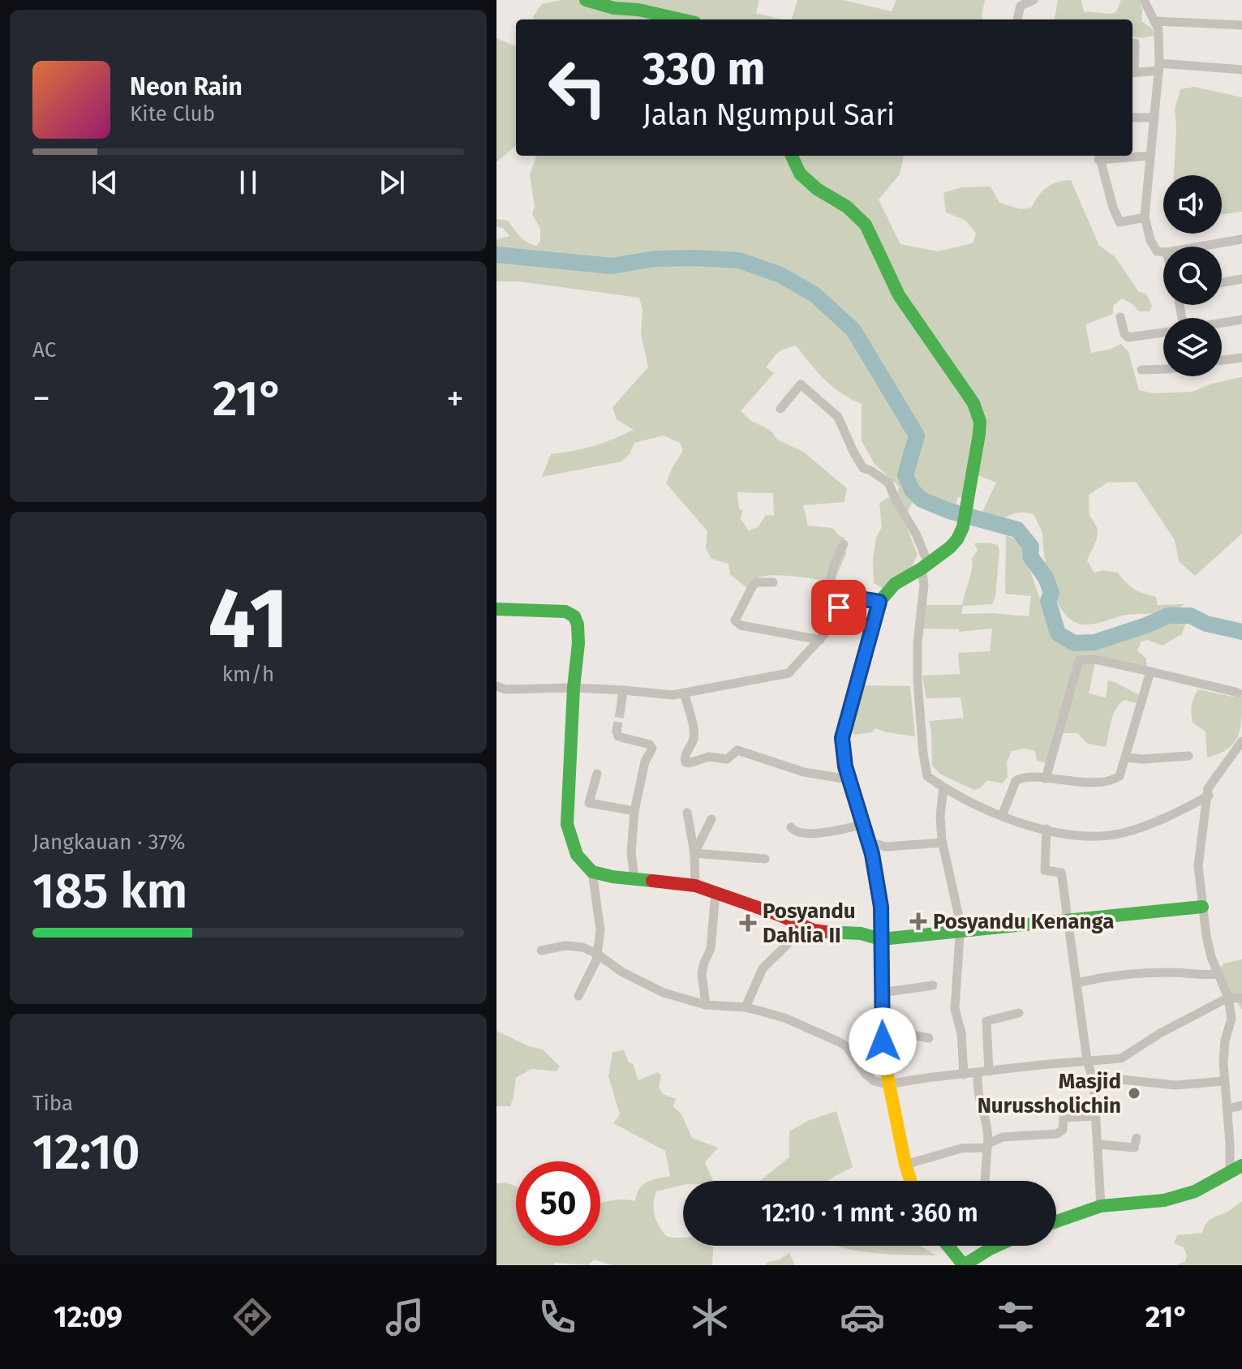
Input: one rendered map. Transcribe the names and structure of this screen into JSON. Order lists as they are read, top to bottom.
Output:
{
  "places": {
    "health": ["Posyandu Kenanga", "Posyandu Dahlia II"],
    "other": ["Masjid Nurussholichin"]
  },
  "page": {
    "turn": ["330 m", "Jalan Ngumpul Sari"],
    "song": ["Neon Rain", "Kite Club"],
    "tile": [
      "AC",
      ["41", "km/h"],
      ["Jangkauan · 37%", "185 km"],
      ["Tiba", "12:10"]
    ],
    "heat": ["−", "21°", "+"],
    "limit": "50",
    "trip": "12:10 · 1 mnt · 360 m",
    "tabs": ["12:09", "21°"]
  }
}
